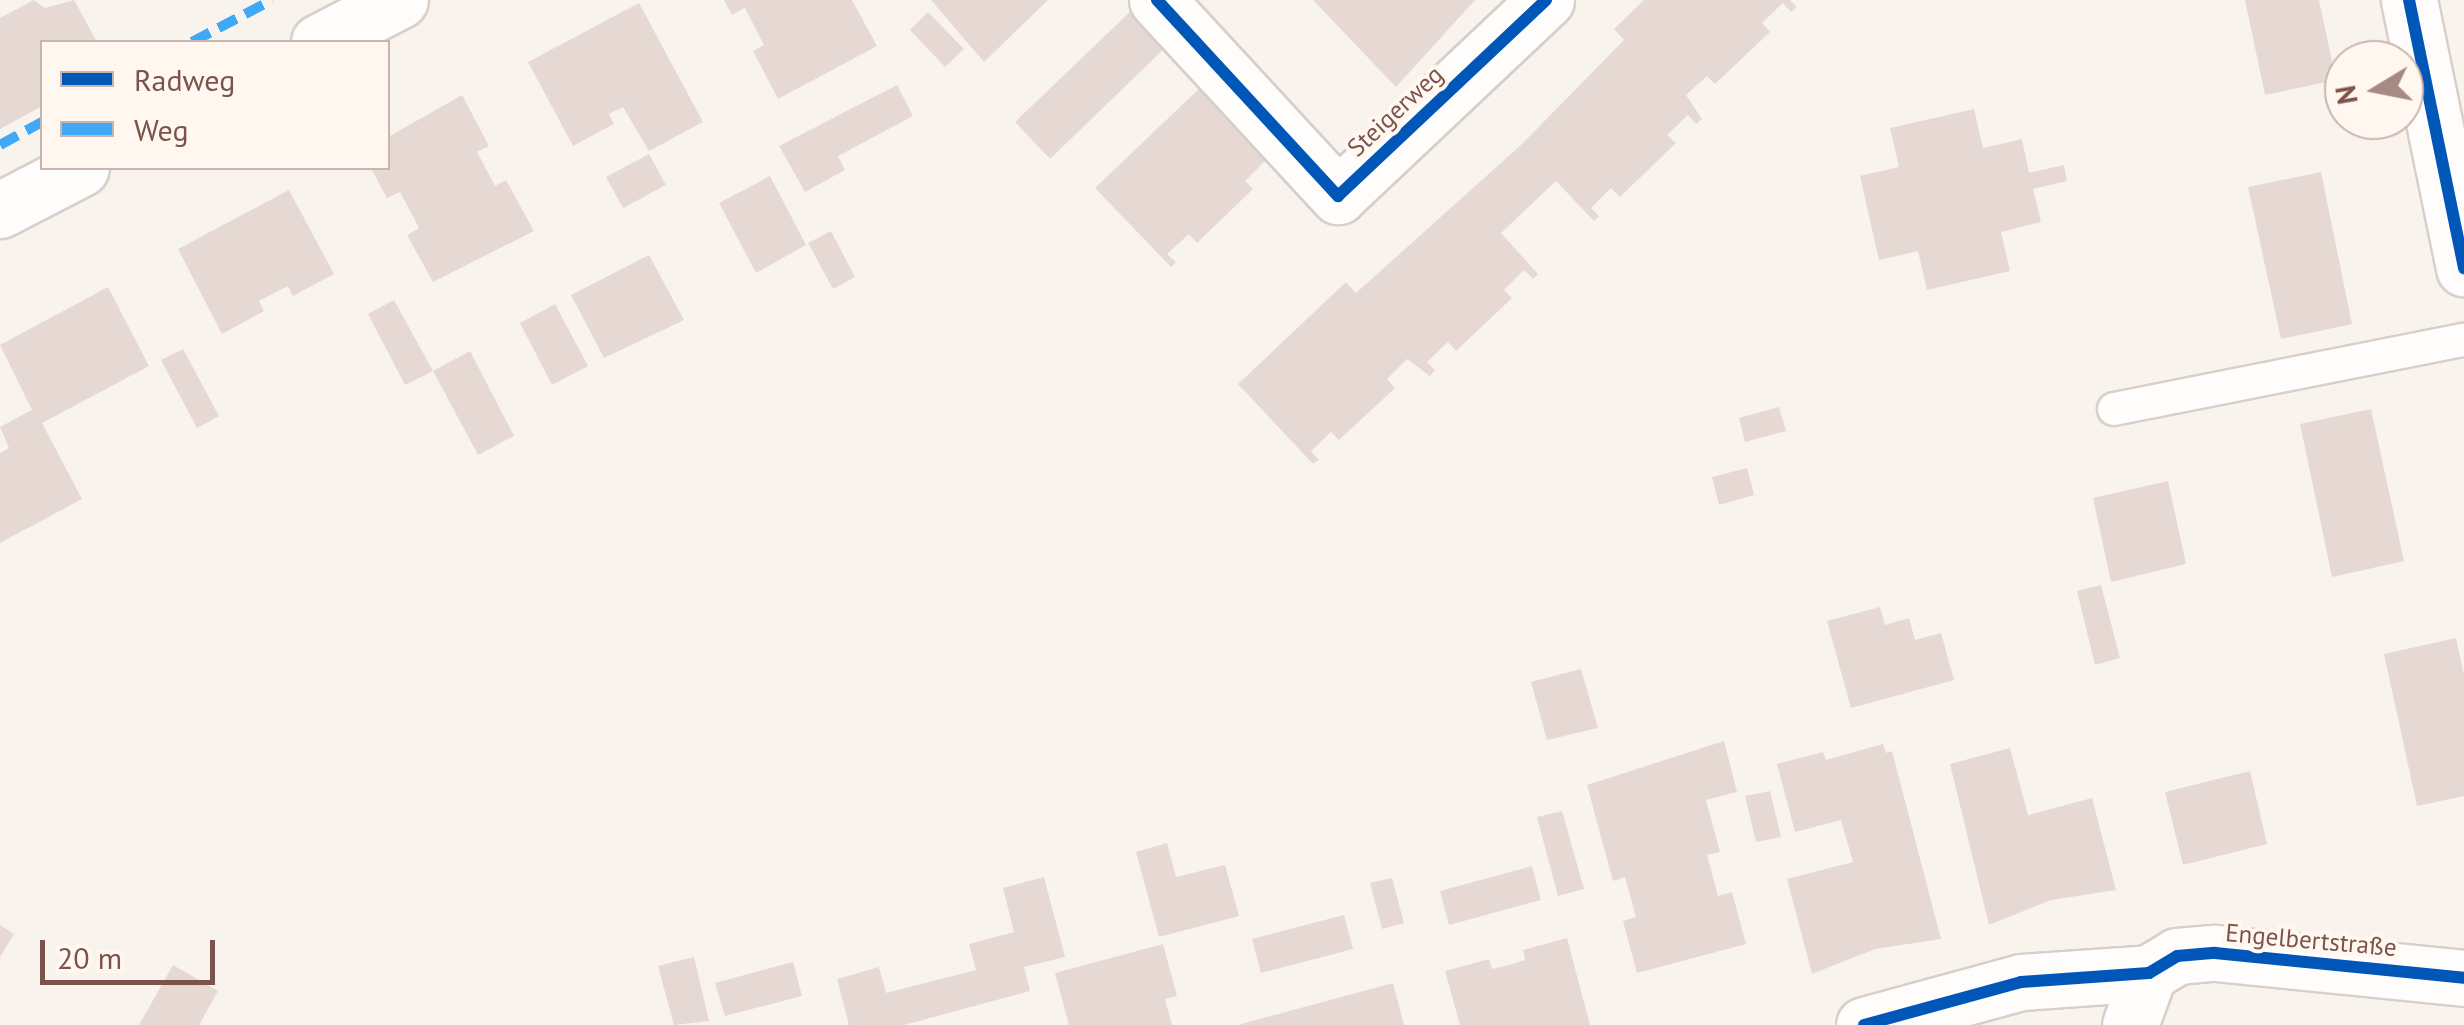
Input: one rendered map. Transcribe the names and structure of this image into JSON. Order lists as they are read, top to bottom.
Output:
{
  "streets": {
    "street": ["Steigerweg", "Engelbertstraße"]
  },
  "legend": ["Radweg", "Weg"],
  "scale_bar": "20 m",
  "north": "left"
}
